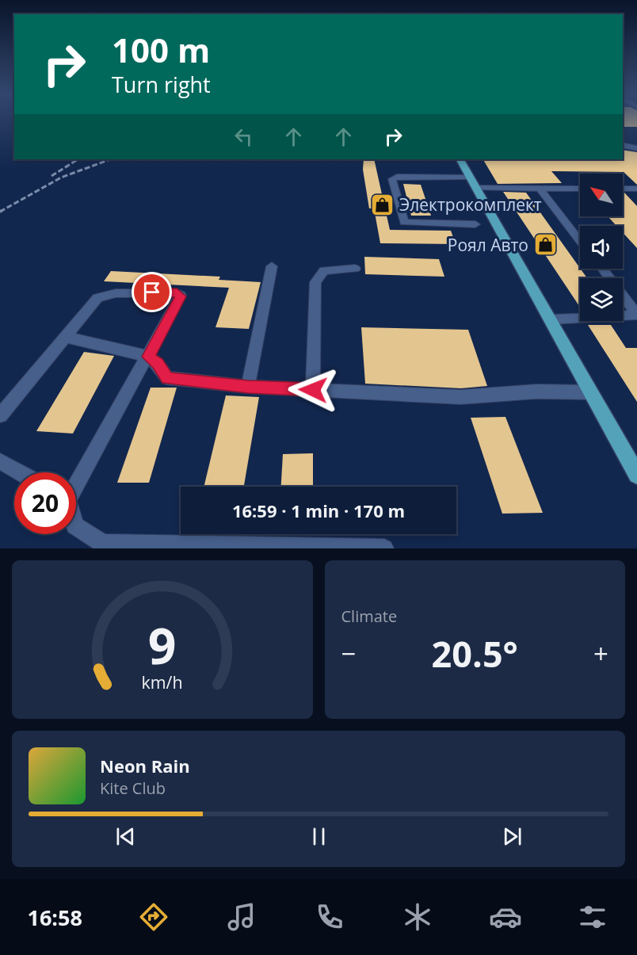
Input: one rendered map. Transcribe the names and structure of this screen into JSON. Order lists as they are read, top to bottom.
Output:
{
  "places": {
    "shop": ["Электрокомплект", "Роял Авто"]
  },
  "north": "top left",
  "page": {
    "turn": ["100 m", "Turn right"],
    "limit": "20",
    "trip": "16:59 · 1 min · 170 m",
    "tile": "Climate",
    "heat": ["−", "20.5°", "+"],
    "song": ["Neon Rain", "Kite Club"],
    "tabs": "16:58",
    "gauge": ["9", "km/h"]
  }
}
